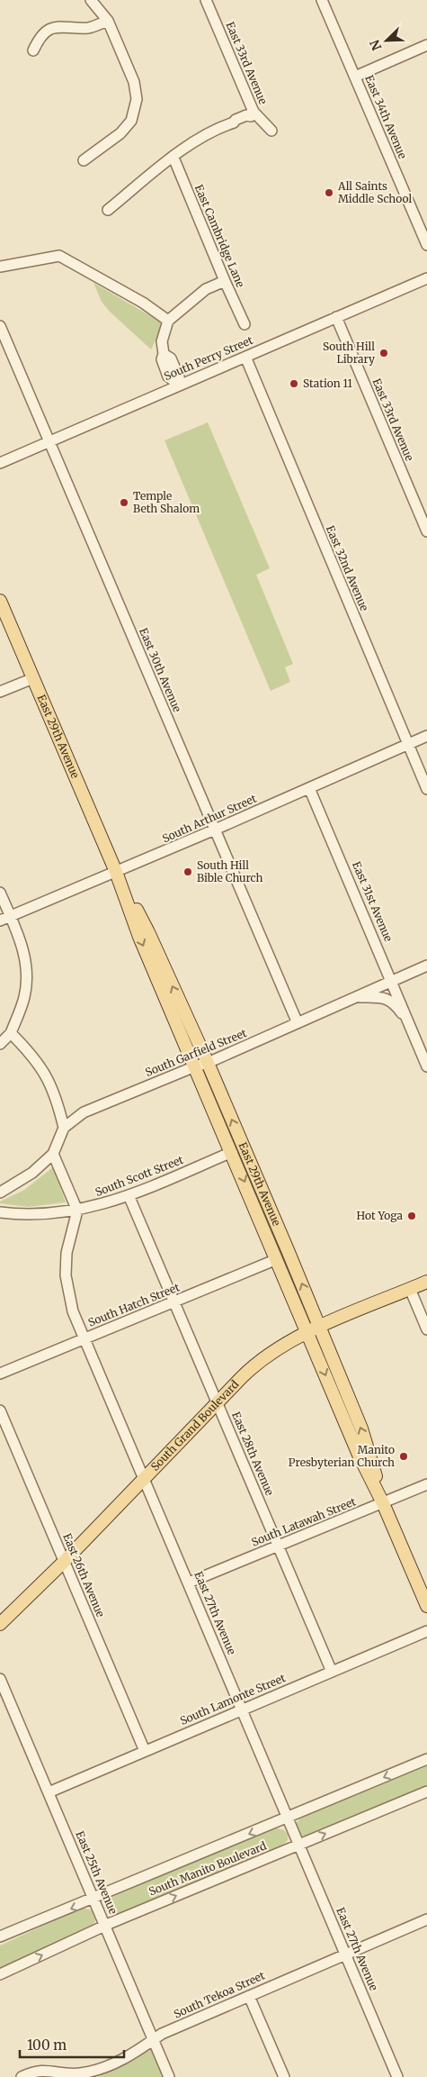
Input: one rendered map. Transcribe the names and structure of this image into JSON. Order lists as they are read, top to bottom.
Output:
{
  "streets": {
    "main road": ["East 29th Avenue", "South Grand Boulevard"],
    "street": [
      "East 33rd Avenue",
      "East 34th Avenue",
      "East Cambridge Lane",
      "South Perry Street",
      "East 32nd Avenue",
      "East 30th Avenue",
      "South Arthur Street",
      "East 31st Avenue",
      "South Garfield Street",
      "South Scott Street",
      "South Hatch Street",
      "East 28th Avenue",
      "South Latawah Street",
      "East 26th Avenue",
      "East 27th Avenue",
      "South Lamonte Street",
      "South Manito Boulevard",
      "East 25th Avenue",
      "South Tekoa Street"
    ]
  },
  "crossings": [
    ["East 33rd Avenue", "South Perry Street"],
    ["South Perry Street", "East 32nd Avenue"],
    ["South Perry Street", "East 30th Avenue"],
    ["East 32nd Avenue", "South Arthur Street"],
    ["East 30th Avenue", "South Arthur Street"],
    ["East 30th Avenue", "South Garfield Street"],
    ["East 29th Avenue", "South Arthur Street"],
    ["East 29th Avenue", "South Garfield Street"],
    ["East 29th Avenue", "South Scott Street"],
    ["East 29th Avenue", "South Hatch Street"],
    ["East 29th Avenue", "South Grand Boulevard"],
    ["East 29th Avenue", "South Latawah Street"],
    ["South Arthur Street", "East 31st Avenue"],
    ["East 31st Avenue", "South Garfield Street"],
    ["South Scott Street", "East 28th Avenue"],
    ["South Scott Street", "East 27th Avenue"],
    ["South Hatch Street", "East 28th Avenue"],
    ["South Hatch Street", "East 27th Avenue"],
    ["South Grand Boulevard", "East 28th Avenue"],
    ["South Grand Boulevard", "East 26th Avenue"],
    ["South Grand Boulevard", "East 27th Avenue"],
    ["East 28th Avenue", "South Latawah Street"],
    ["East 28th Avenue", "South Lamonte Street"],
    ["South Latawah Street", "East 27th Avenue"],
    ["East 26th Avenue", "South Lamonte Street"],
    ["East 27th Avenue", "South Lamonte Street"],
    ["East 27th Avenue", "South Manito Boulevard"],
    ["East 27th Avenue", "South Tekoa Street"],
    ["South Lamonte Street", "East 25th Avenue"],
    ["South Manito Boulevard", "East 25th Avenue"],
    ["East 25th Avenue", "South Tekoa Street"]
  ],
  "places": [
    "All Saints Middle School",
    "South Hill Library",
    "Station 11",
    "Temple Beth Shalom",
    "South Hill Bible Church",
    "Hot Yoga",
    "Manito Presbyterian Church"
  ],
  "scale_bar": "100 m",
  "north": "bottom left"
}
